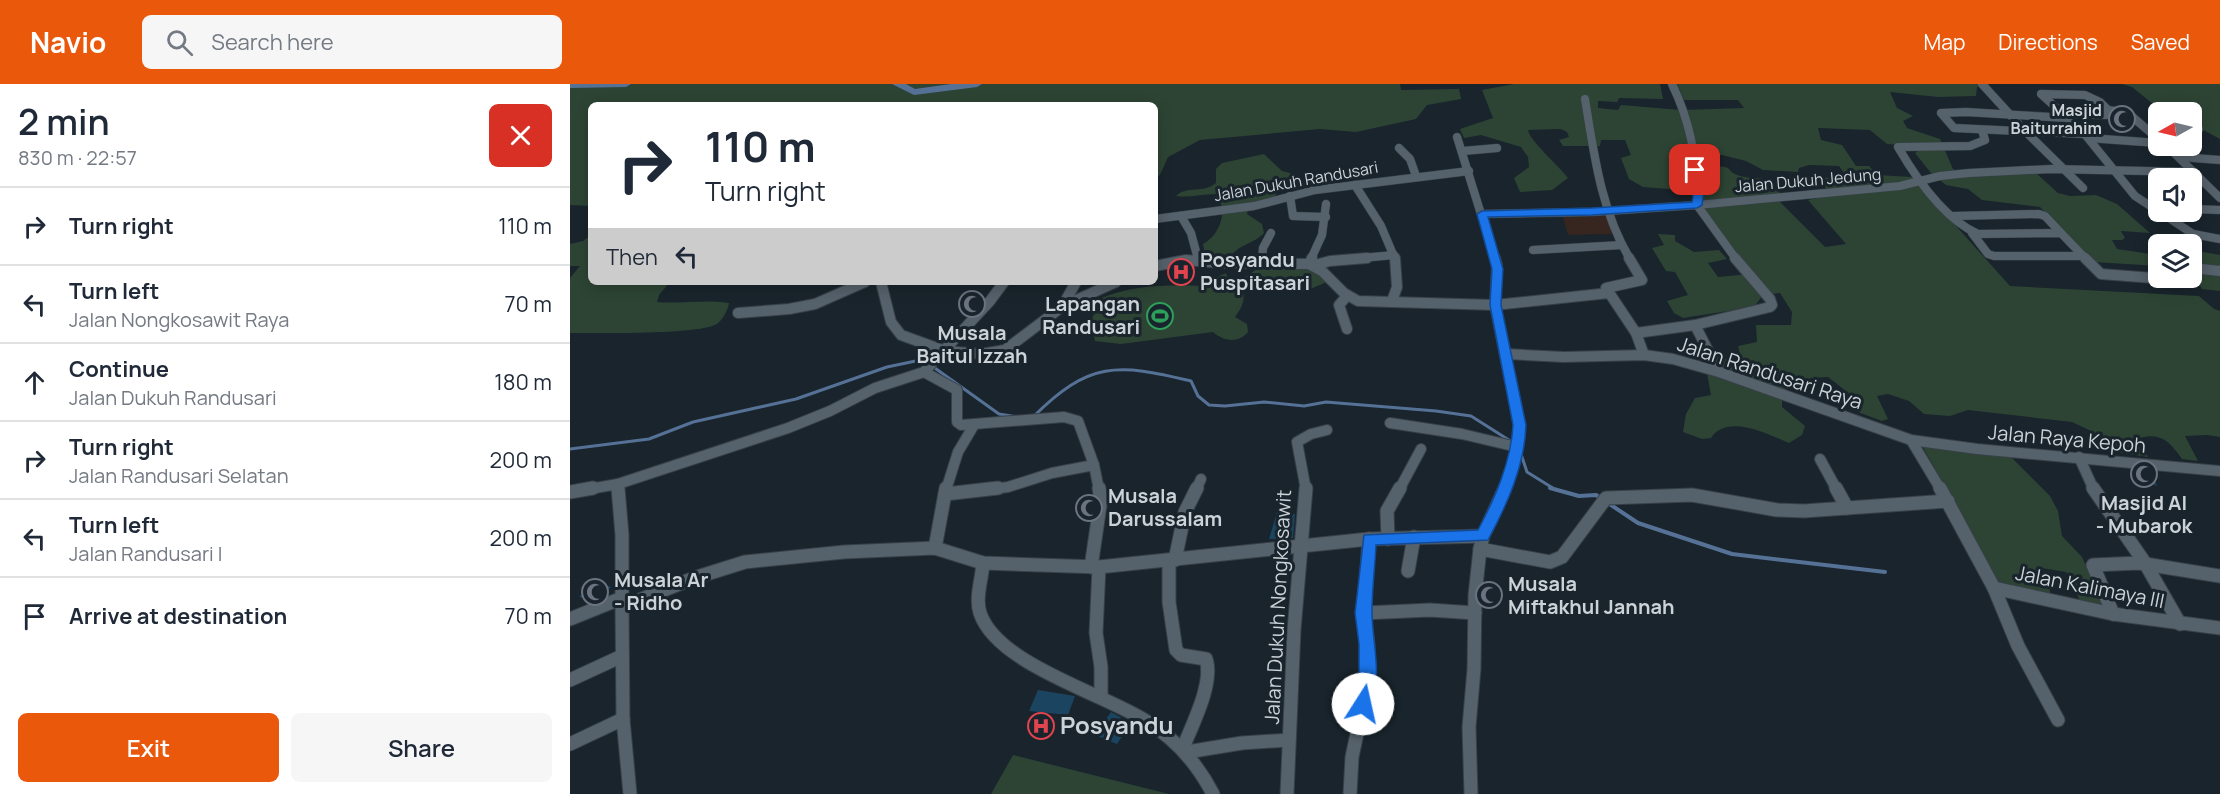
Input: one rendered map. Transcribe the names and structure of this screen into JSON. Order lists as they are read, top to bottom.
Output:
{
  "streets": {
    "street": [
      "Jalan Dukuh Jedung",
      "Jalan Dukuh Randusari",
      "Jalan Randusari Raya",
      "Jalan Raya Kepoh",
      "Jalan Kalimaya III",
      "Jalan Dukuh Nongkosawit"
    ]
  },
  "crossings": [
    ["Jalan Randusari Raya", "Jalan Raya Kepoh"]
  ],
  "places": {
    "mosque": [
      "Masjid Baiturrahim",
      "Musala Baitul Izzah",
      "Masjid Al - Mubarok",
      "Musala Darussalam",
      "Musala Ar - Ridho",
      "Musala Miftakhul Jannah"
    ],
    "hospital": ["Posyandu Puspitasari", "Posyandu"],
    "sports": ["Lapangan Randusari"]
  },
  "north": "left",
  "page": {
    "header": "Navio",
    "search": "Search here",
    "nav": ["Map", "Directions", "Saved"],
    "heading": ["2 min", "830 m · 22:57"],
    "turn": ["110 m", "Turn right"],
    "list": [
      {
        "name": "Turn right",
        "value": "110 m"
      },
      {
        "name": "Turn left",
        "note": "Jalan Nongkosawit Raya",
        "value": "70 m"
      },
      {
        "name": "Continue",
        "note": "Jalan Dukuh Randusari",
        "value": "180 m"
      },
      {
        "name": "Turn right",
        "note": "Jalan Randusari Selatan",
        "value": "200 m"
      },
      {
        "name": "Turn left",
        "note": "Jalan Randusari I",
        "value": "200 m"
      },
      {
        "name": "Arrive at destination",
        "value": "70 m"
      }
    ],
    "then": "Then",
    "buttons": ["Exit", "Share"]
  }
}
